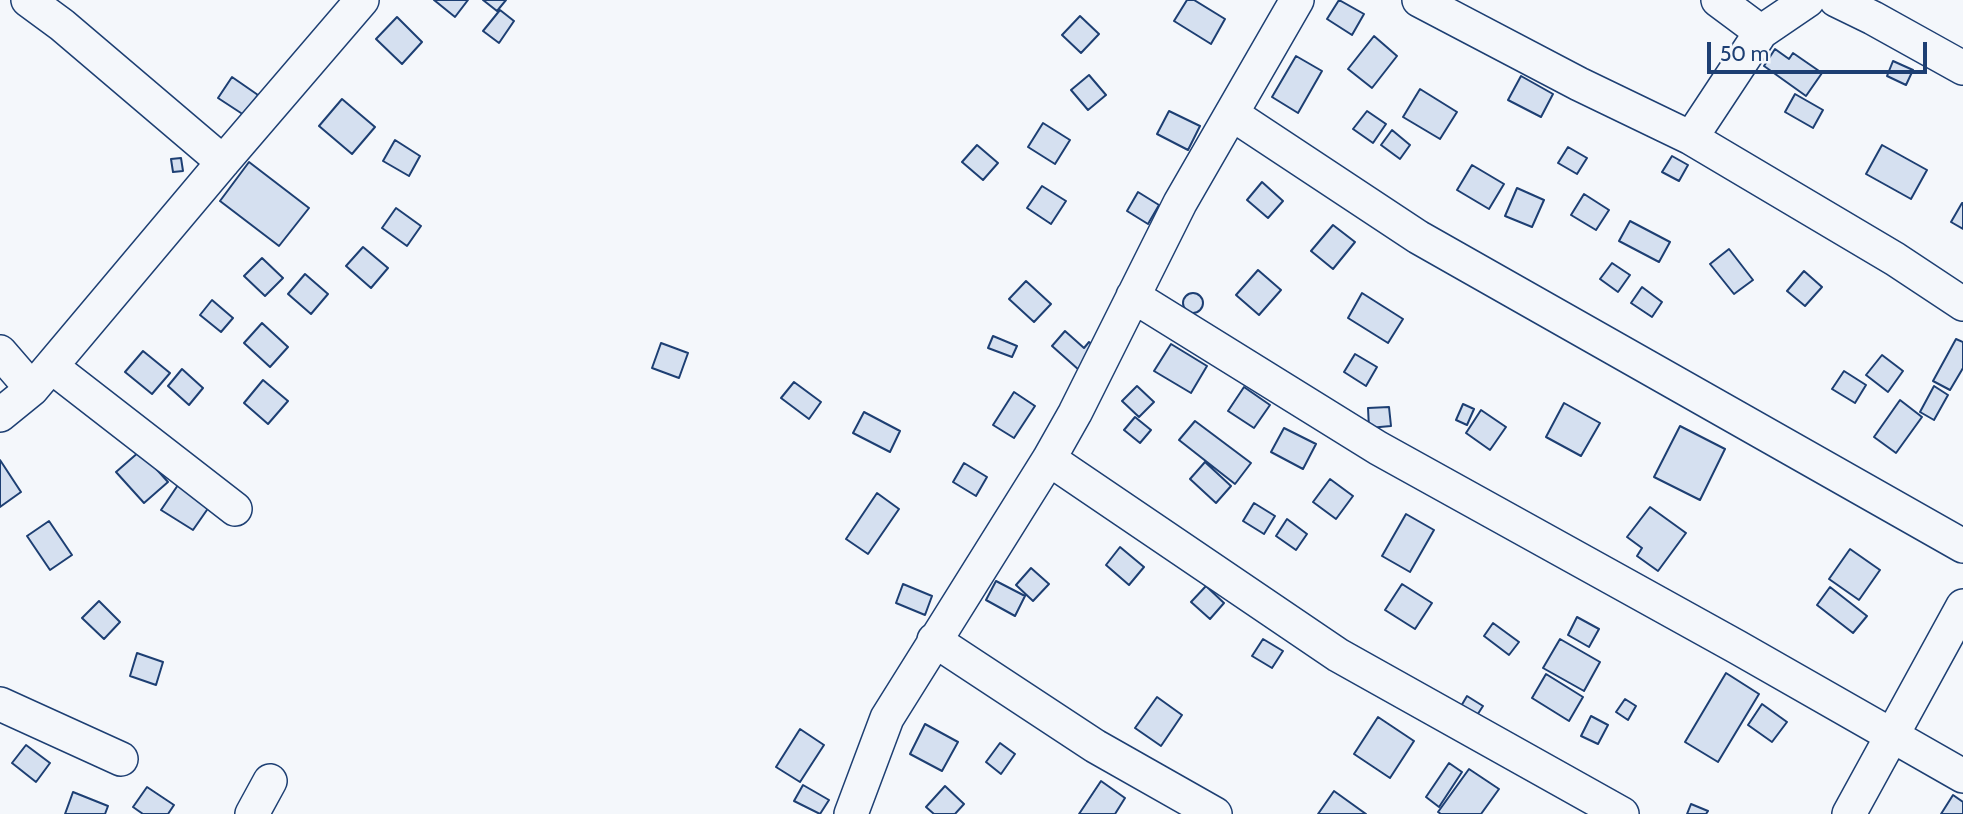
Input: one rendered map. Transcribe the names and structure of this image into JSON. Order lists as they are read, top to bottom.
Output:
{
  "scale_bar": "50 m"
}
